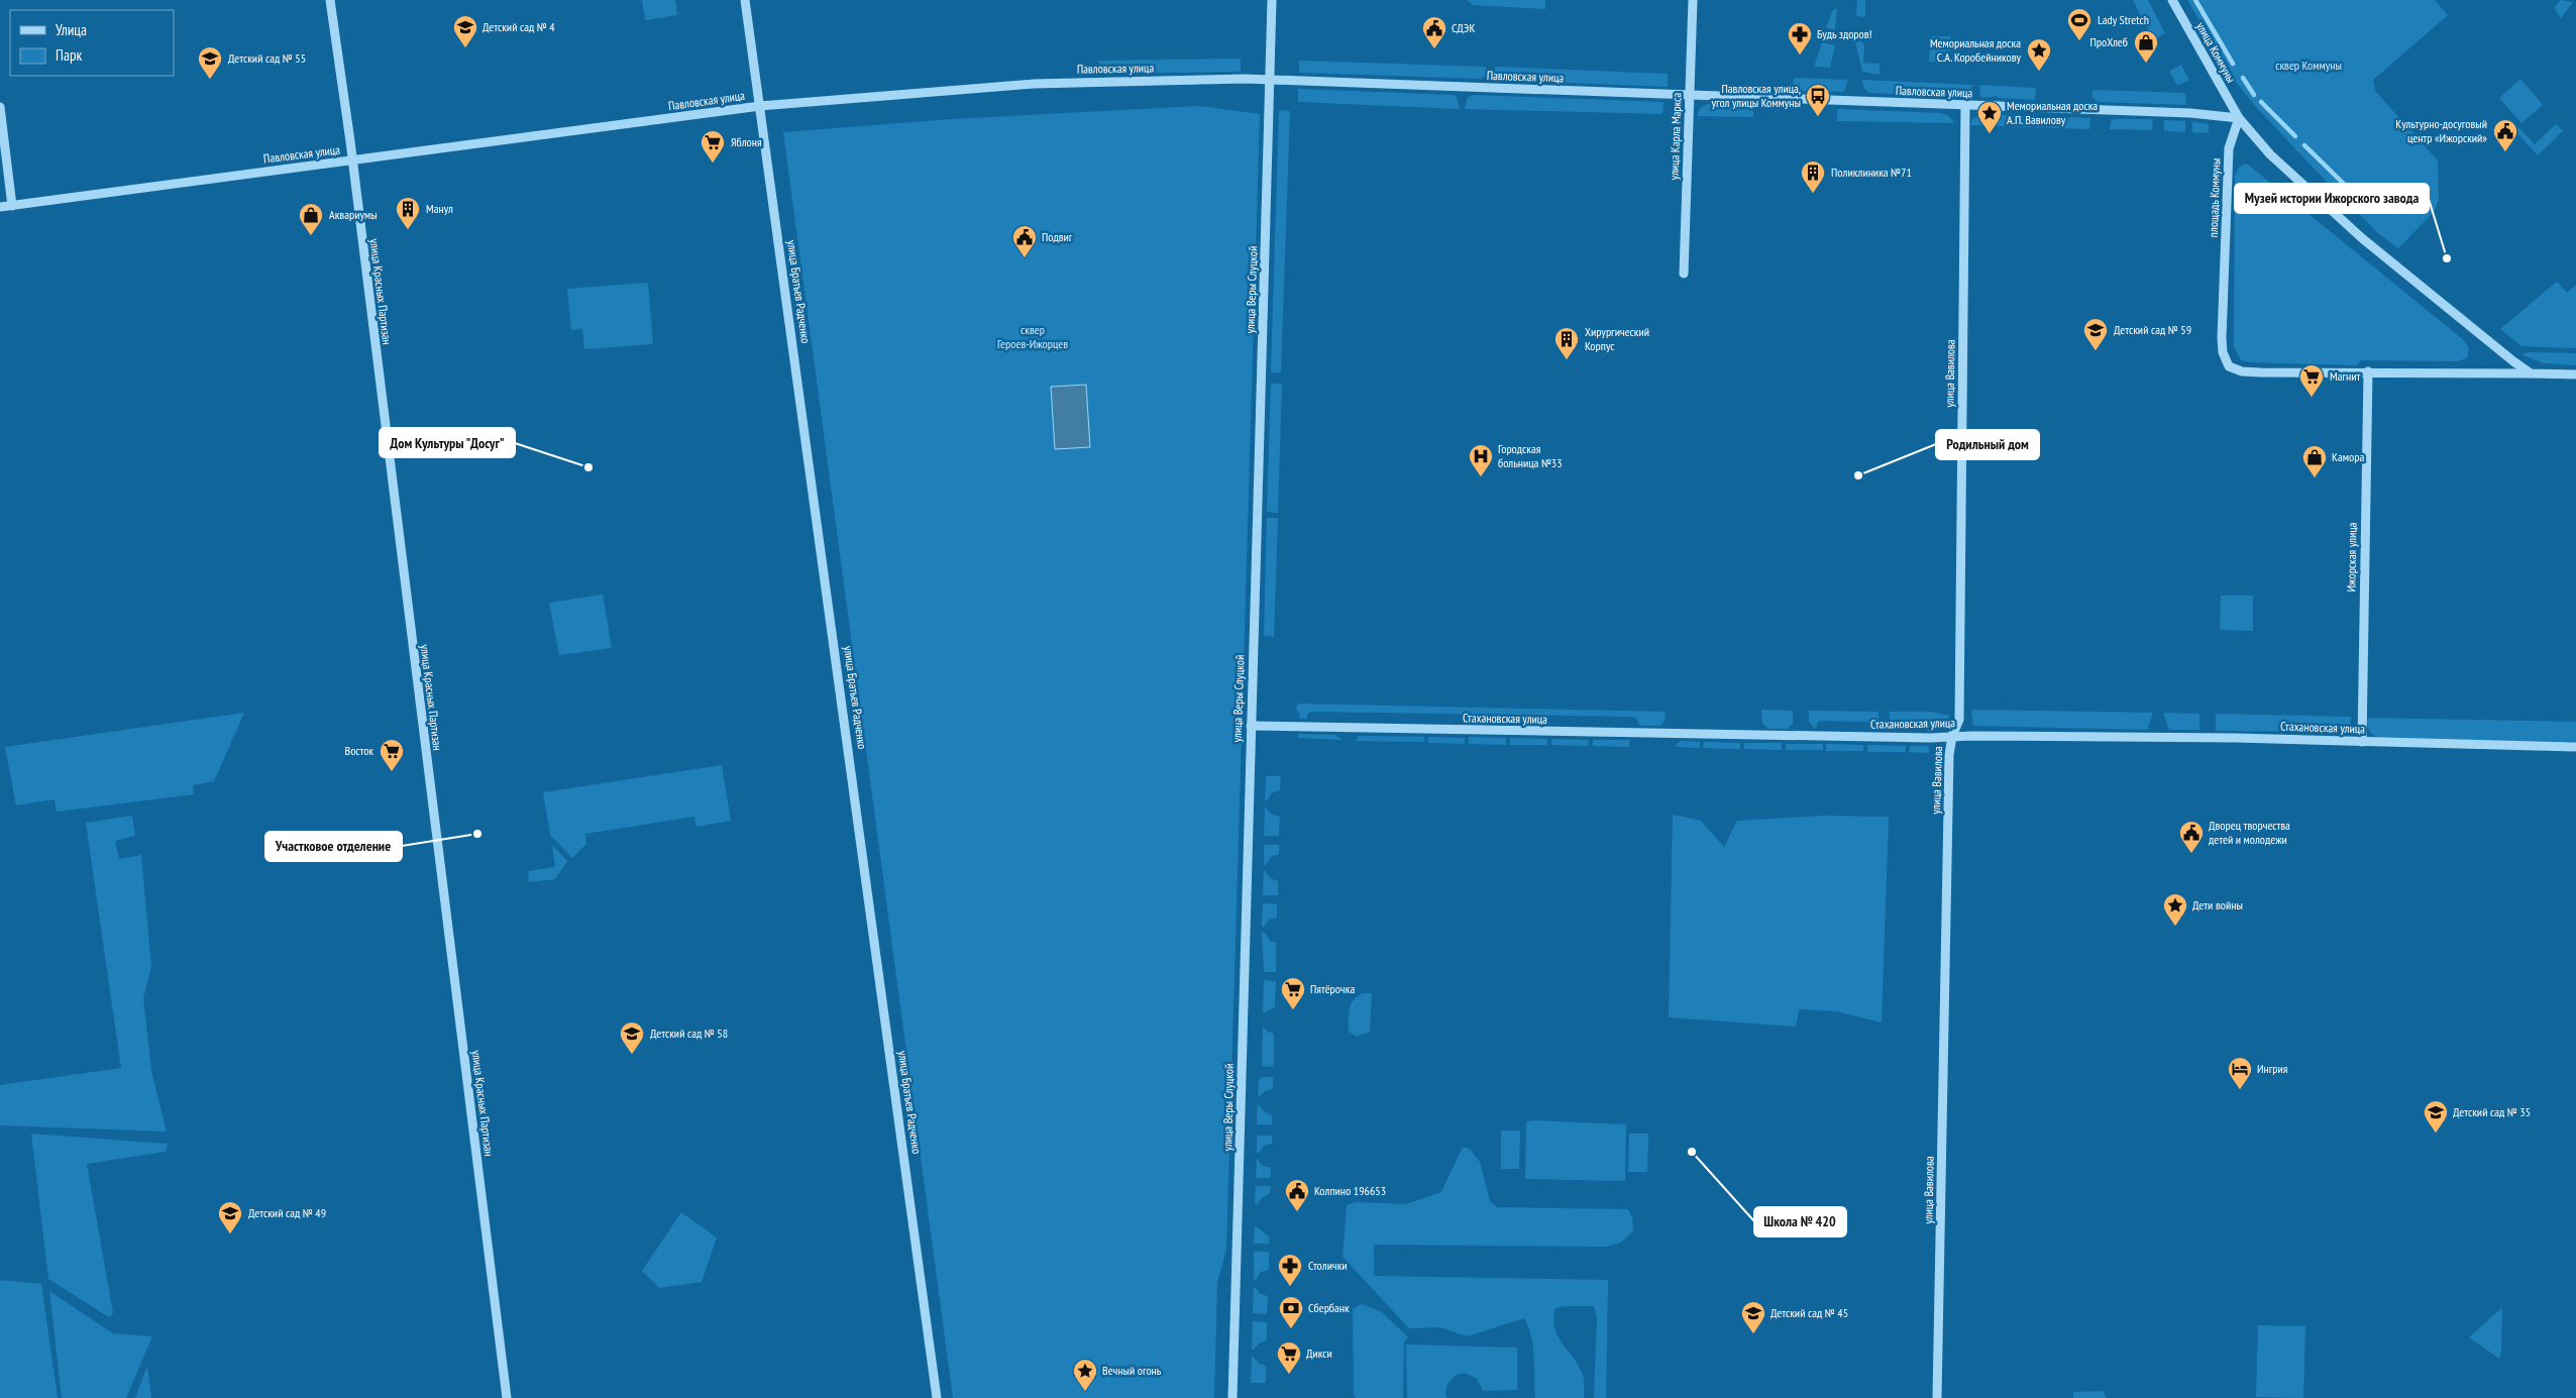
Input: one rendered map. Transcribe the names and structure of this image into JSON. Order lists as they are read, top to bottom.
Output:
{
  "streets": {
    "street": [
      "улица Коммуны",
      "Павловская улица",
      "улица Карла Маркса",
      "площадь Коммуны",
      "улица Веры Слуцкой",
      "улица Красных Партизан",
      "улица Братьев Радченко",
      "улица Вавилова",
      "Ижорская улица",
      "Стахановская улица"
    ]
  },
  "crossings": [
    ["улица Коммуны", "Павловская улица"],
    ["улица Коммуны", "площадь Коммуны"],
    ["Павловская улица", "улица Карла Маркса"],
    ["Павловская улица", "площадь Коммуны"],
    ["Павловская улица", "улица Веры Слуцкой"],
    ["Павловская улица", "улица Красных Партизан"],
    ["Павловская улица", "улица Братьев Радченко"],
    ["Павловская улица", "улица Вавилова"],
    ["площадь Коммуны", "Ижорская улица"],
    ["улица Веры Слуцкой", "Стахановская улица"],
    ["улица Вавилова", "Стахановская улица"],
    ["Ижорская улица", "Стахановская улица"]
  ],
  "parks": ["сквер Коммуны", "сквер Героев-Ижорцев"],
  "places": {
    "sports": ["Lady Stretch"],
    "school or university": [
      "Детский сад № 4",
      "Детский сад № 55",
      "Детский сад № 59",
      "Детский сад № 58",
      "Детский сад № 35",
      "Детский сад № 49",
      "Детский сад № 45"
    ],
    "public building": [
      "СДЭК",
      "Культурно-досуговый центр «Ижорский»",
      "Подвиг",
      "Дворец творчества детей и молодежи",
      "Колпино 196653"
    ],
    "pharmacy": ["Будь здоров!", "Столички"],
    "shop": ["ПроХлеб", "Аквариумы", "Камора"],
    "place": [
      "Мемориальная доска С.А. Коробейникову",
      "Мемориальная доска А.П. Вавилову",
      "Дети войны",
      "Вечный огонь"
    ],
    "bus stop": ["Павловская улица, угол улицы Коммуны"],
    "supermarket": [
      "Яблоня",
      "Магнит",
      "Восток",
      "Пятёрочка",
      "Дикси"
    ],
    "building": ["Поликлиника №71", "Манул", "Хирургический Корпус"],
    "other": [
      "Музей истории Ижорского завода",
      "Дом Культуры \"Досуг\"",
      "Родильный дом",
      "Участковое отделение",
      "Школа № 420"
    ],
    "hospital": ["Городская больница №33"],
    "hotel": ["Ингрия"],
    "bank": ["Сбербанк"]
  },
  "legend": ["Улица", "Парк"]
}
